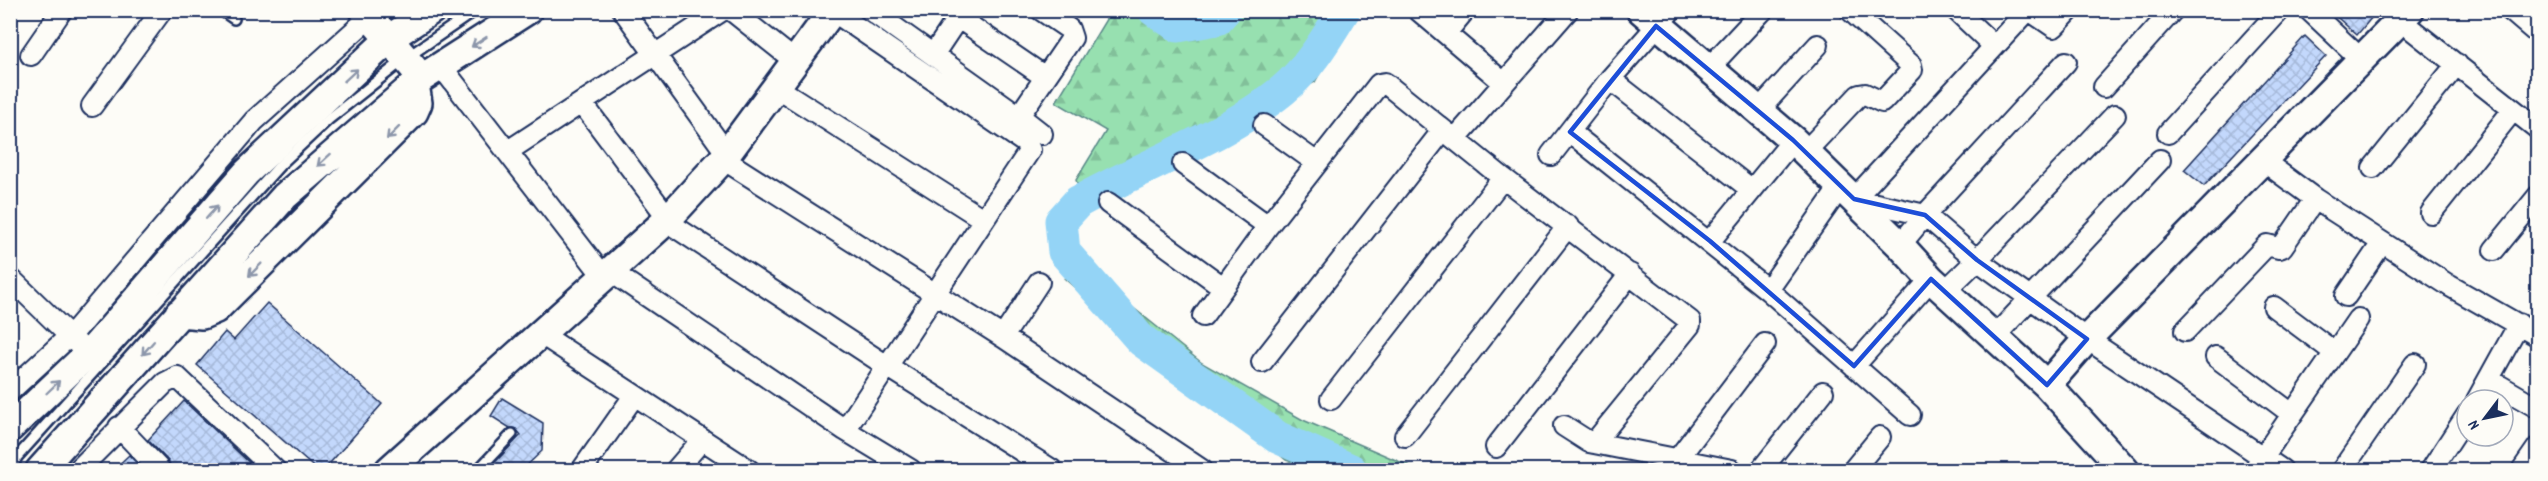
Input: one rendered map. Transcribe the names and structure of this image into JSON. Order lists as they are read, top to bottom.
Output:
{
  "north": "bottom left"
}
